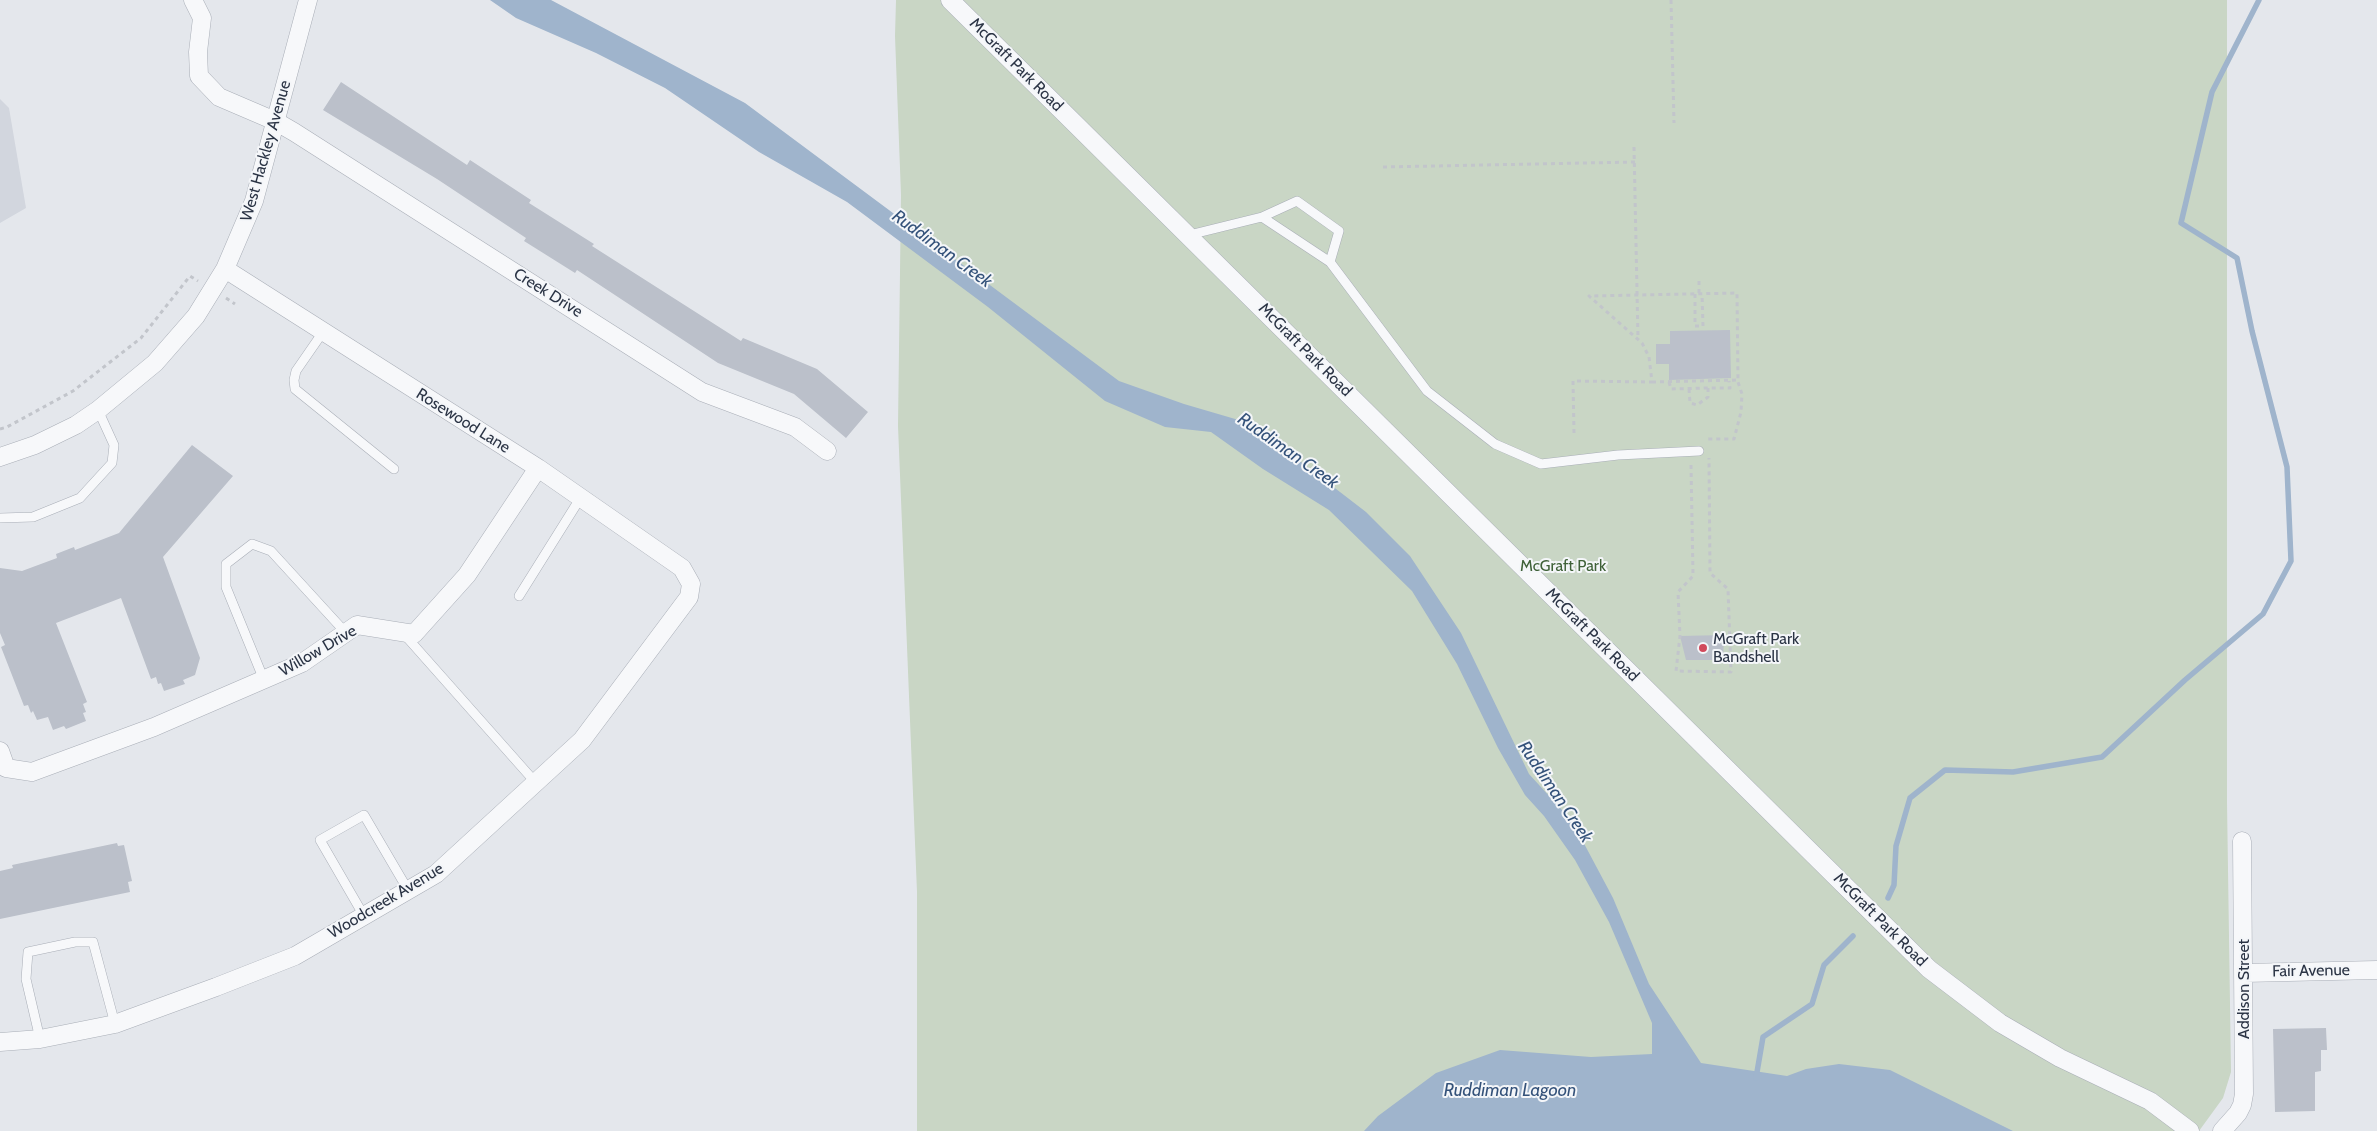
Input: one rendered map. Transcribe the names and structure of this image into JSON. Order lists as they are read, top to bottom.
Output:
{
  "streets": {
    "street": [
      "McGraft Park Road",
      "West Hackley Avenue",
      "Creek Drive",
      "Rosewood Lane",
      "Willow Drive",
      "Woodcreek Avenue",
      "Fair Avenue",
      "Addison Street"
    ]
  },
  "crossings": [
    ["West Hackley Avenue", "Creek Drive"],
    ["West Hackley Avenue", "Rosewood Lane"],
    ["Rosewood Lane", "Willow Drive"],
    ["Rosewood Lane", "Woodcreek Avenue"],
    ["Fair Avenue", "Addison Street"]
  ],
  "water": ["Ruddiman Creek", "Ruddiman Lagoon"],
  "parks": ["McGraft Park"],
  "places": ["McGraft Park Bandshell"]
}
